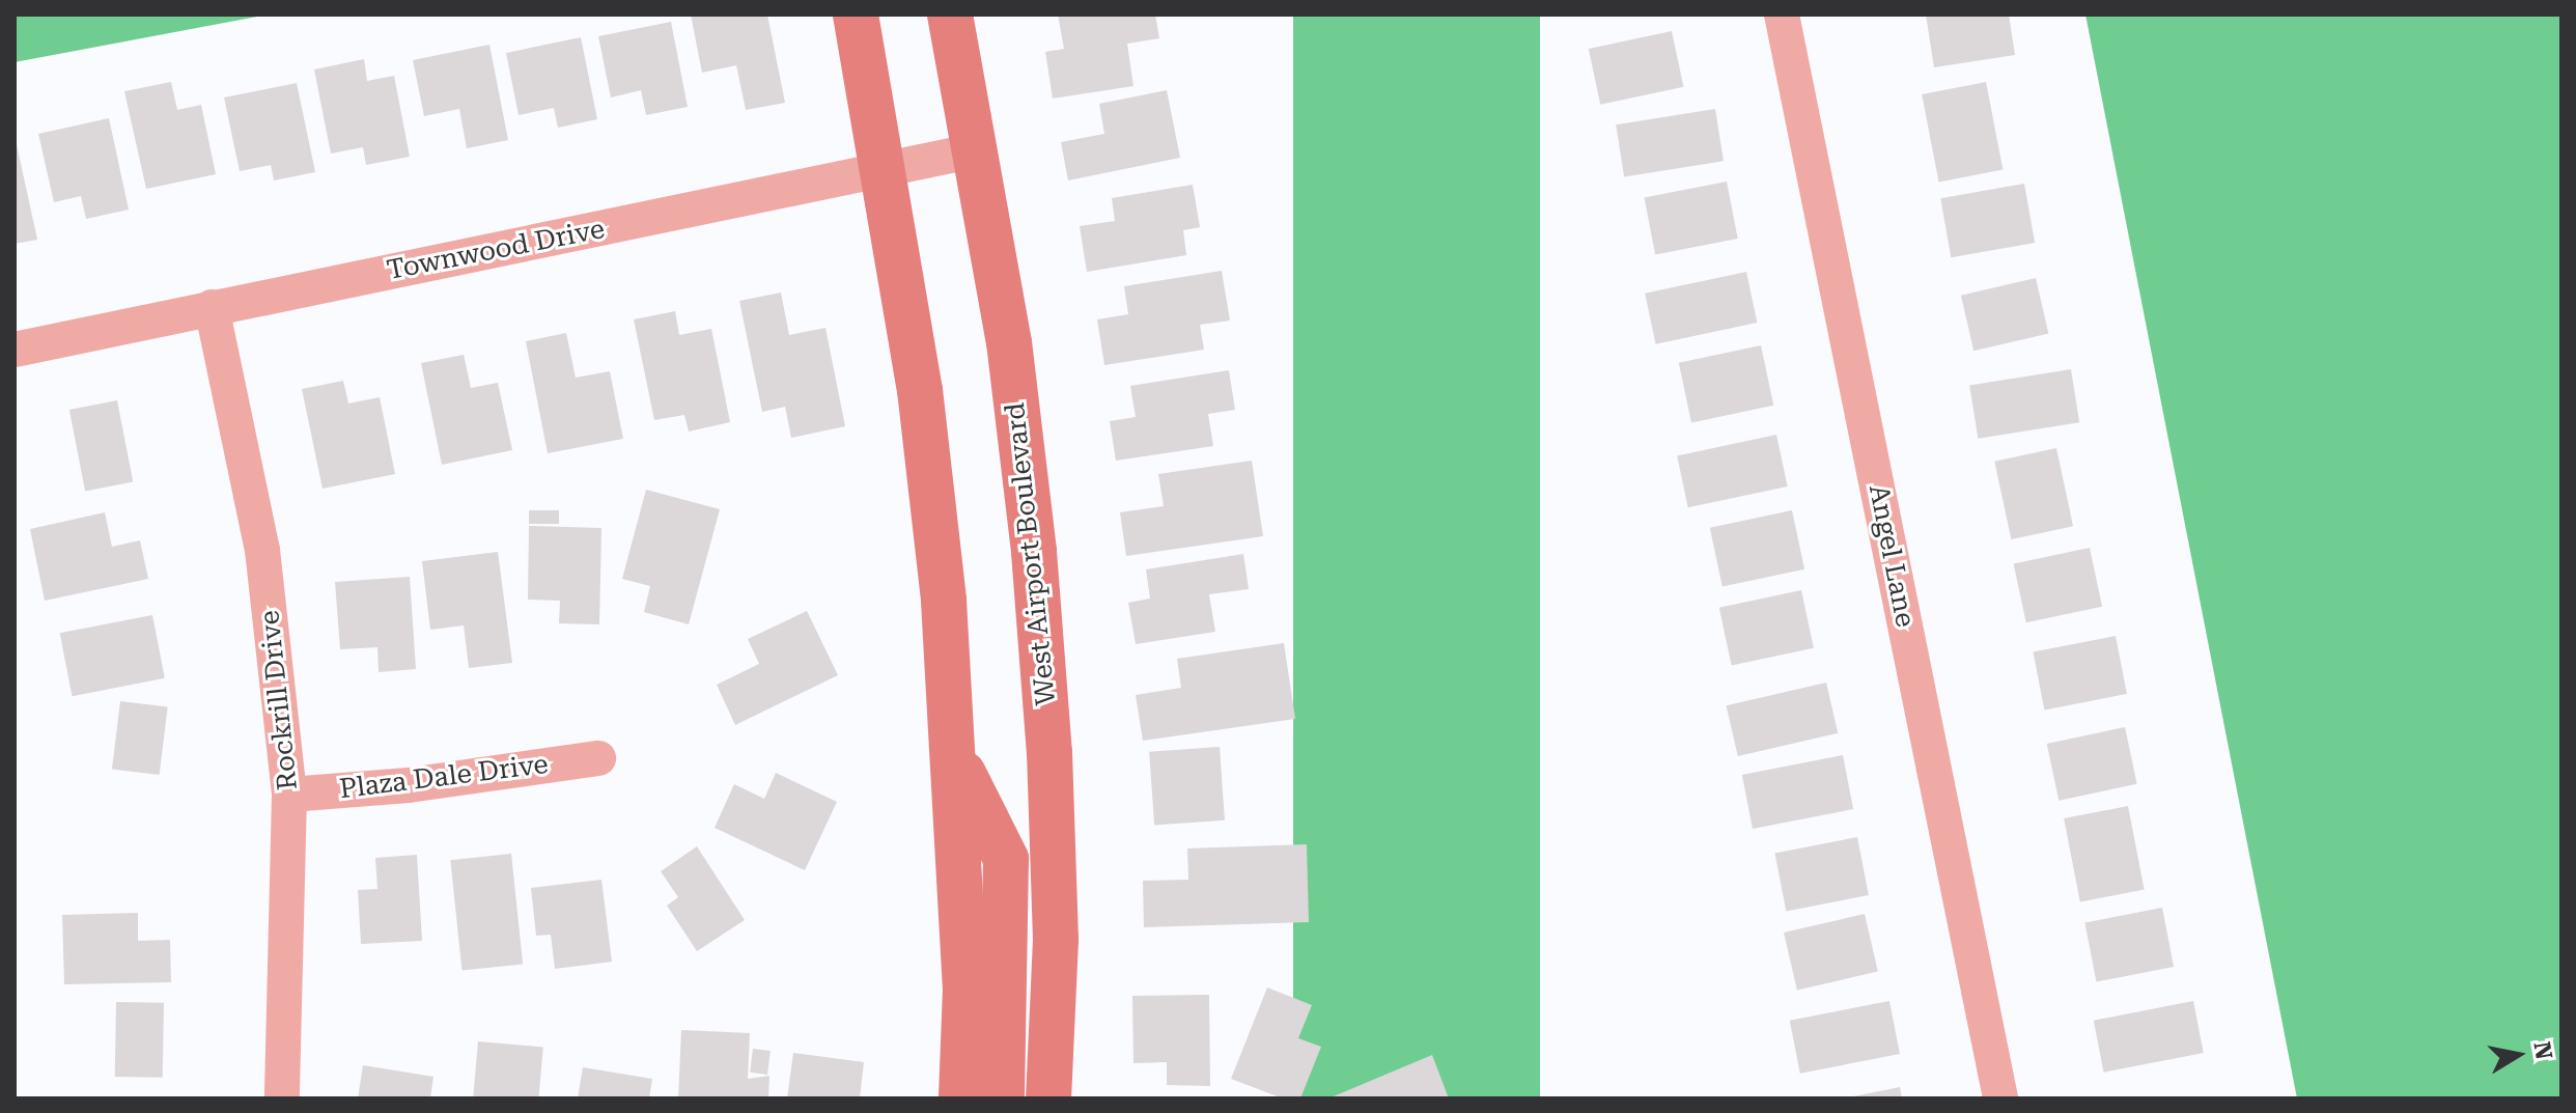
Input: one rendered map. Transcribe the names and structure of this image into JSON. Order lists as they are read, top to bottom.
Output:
{
  "streets": {
    "main road": ["West Airport Boulevard"],
    "street": [
      "Townwood Drive",
      "Angel Lane",
      "Rockrill Drive",
      "Plaza Dale Drive"
    ]
  },
  "crossings": [
    ["Townwood Drive", "West Airport Boulevard"],
    ["Townwood Drive", "Rockrill Drive"],
    ["Rockrill Drive", "Plaza Dale Drive"]
  ],
  "north": "right"
}
